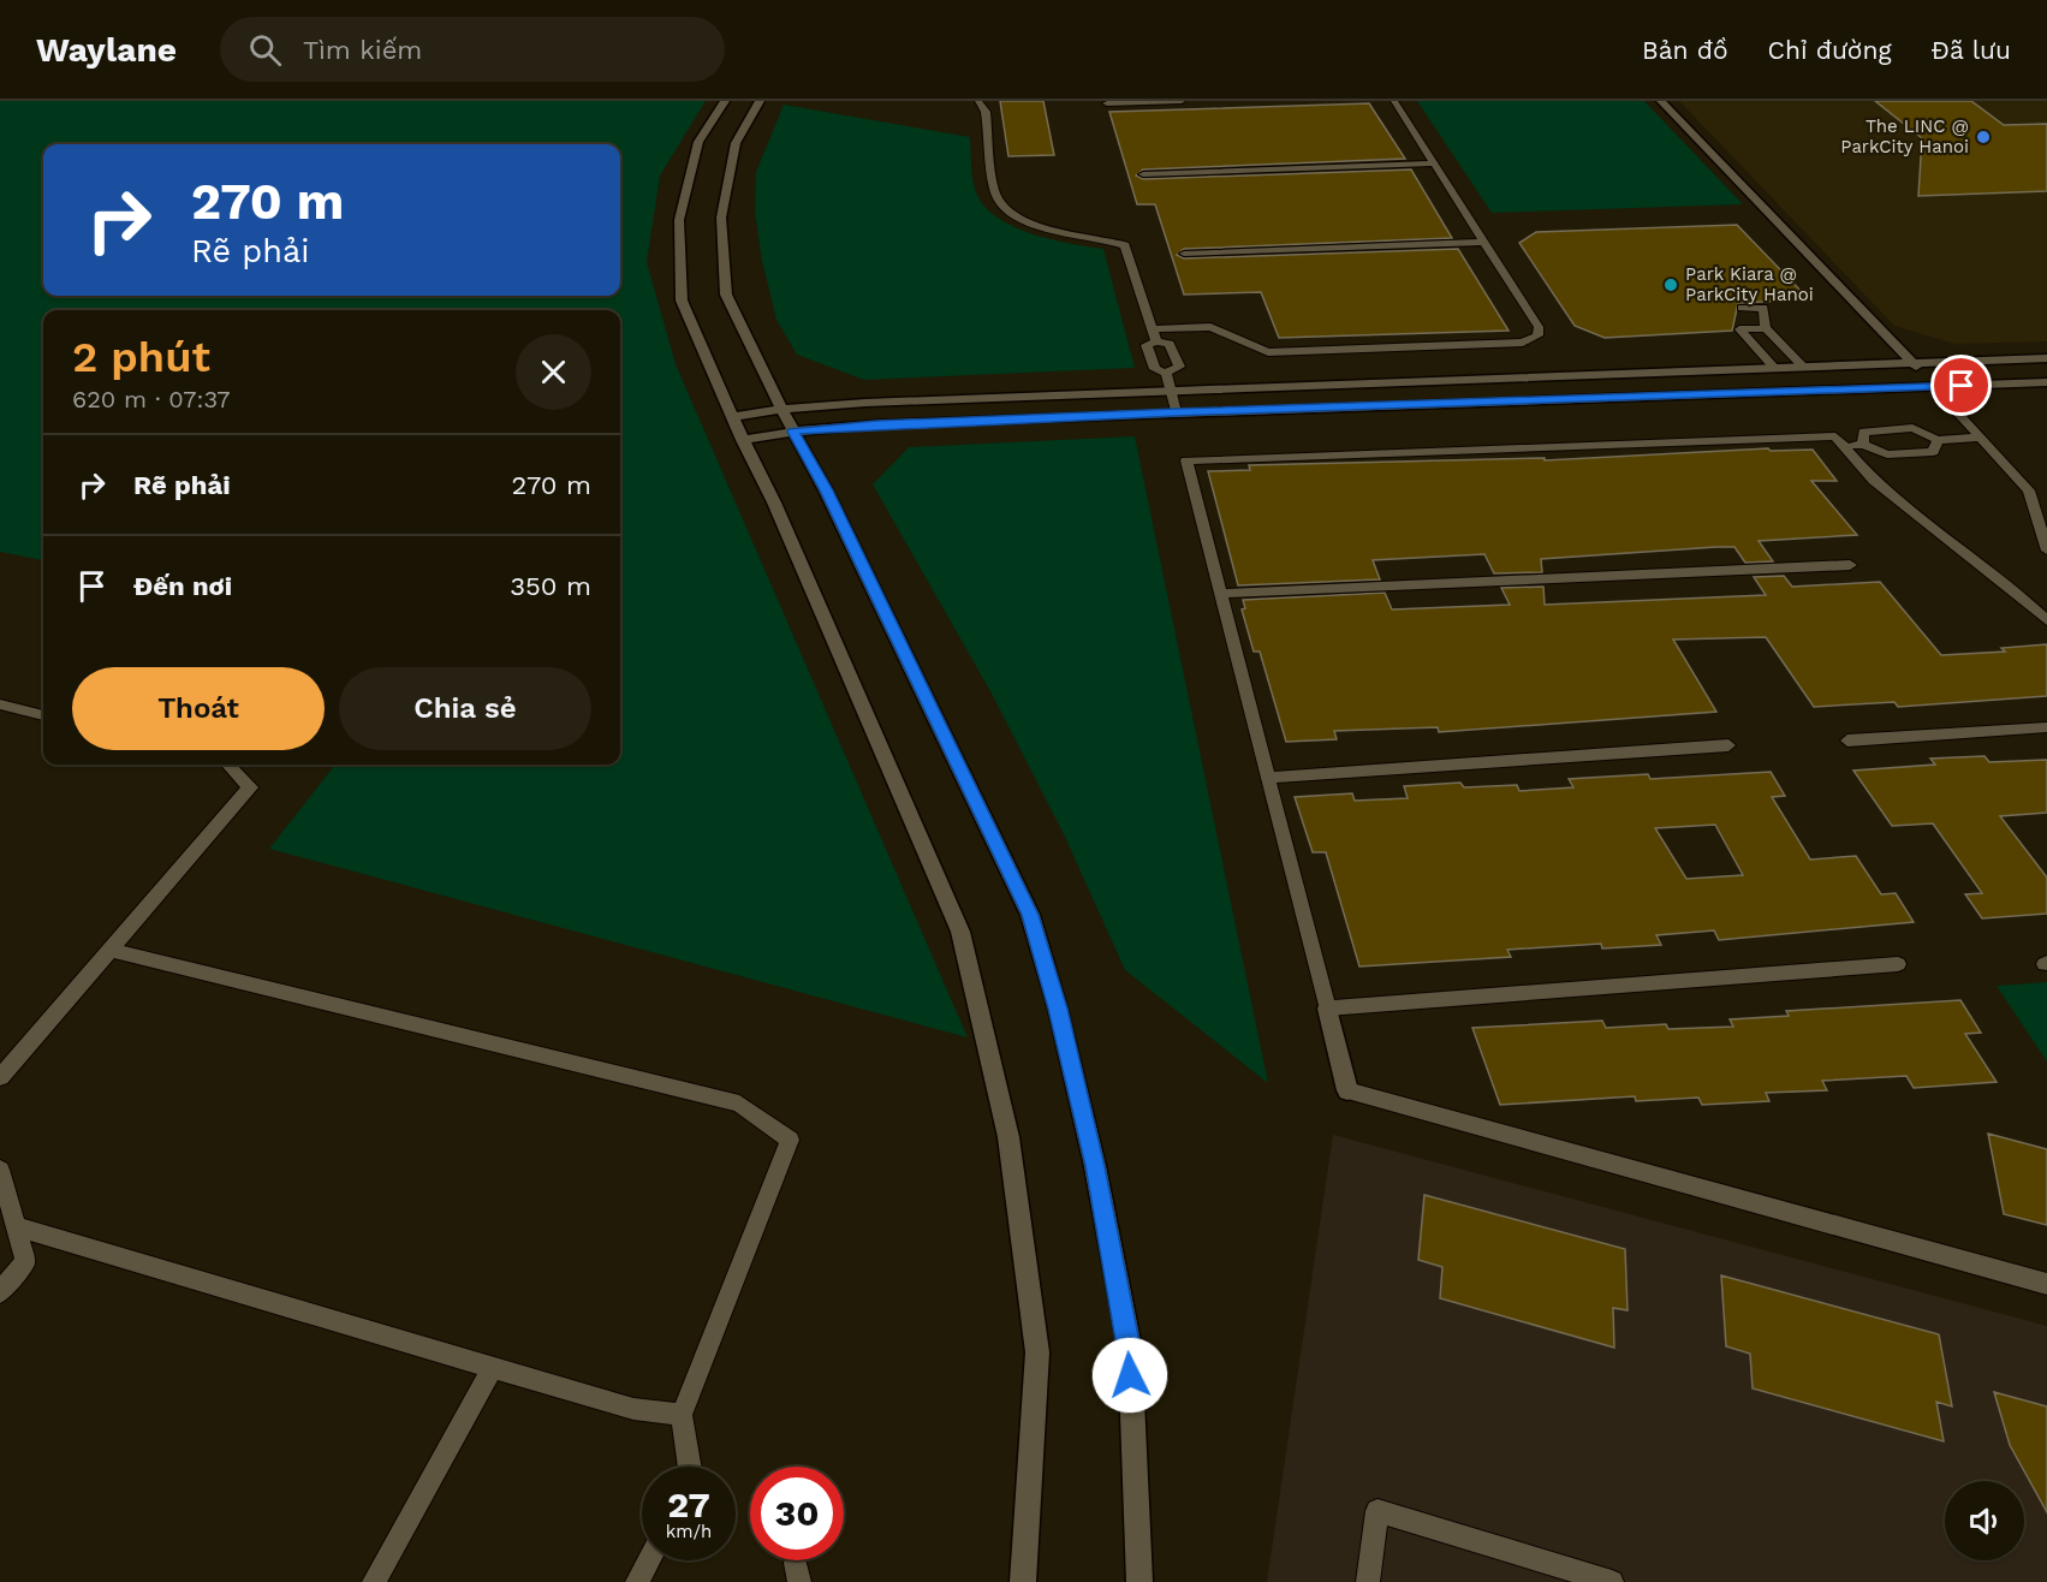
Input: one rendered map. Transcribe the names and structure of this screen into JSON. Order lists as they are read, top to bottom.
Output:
{
  "places": ["The LINC @ ParkCity Hanoi", "Park Kiara @ ParkCity Hanoi"],
  "page": {
    "header": "Waylane",
    "search": "Tìm kiếm",
    "nav": ["Bản đồ", "Chỉ đường", "Đã lưu"],
    "turn": ["270 m", "Rẽ phải"],
    "heading": ["2 phút", "620 m · 07:37"],
    "list": [
      {
        "name": "Rẽ phải",
        "value": "270 m"
      },
      {
        "name": "Đến nơi",
        "value": "350 m"
      }
    ],
    "buttons": ["Thoát", "Chia sẻ"],
    "speed": "27 km/h",
    "limit": "30"
  }
}
